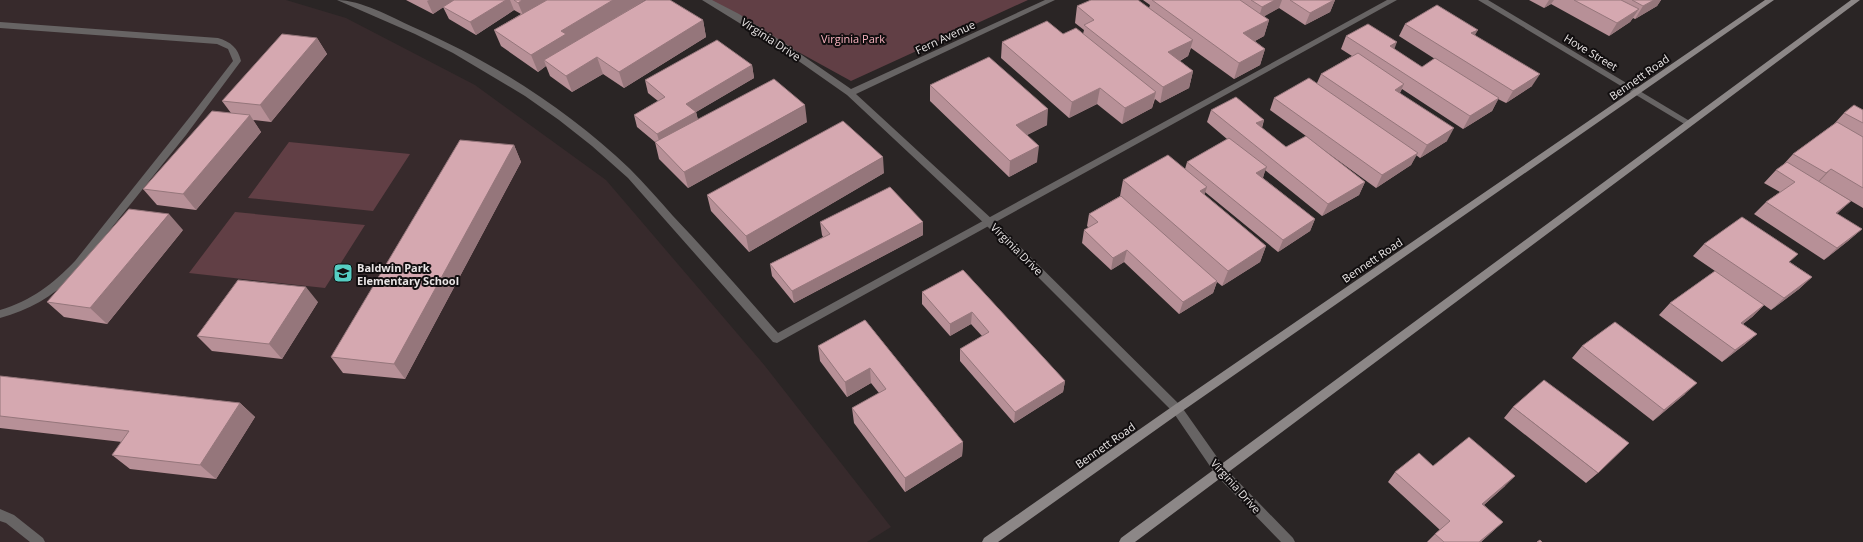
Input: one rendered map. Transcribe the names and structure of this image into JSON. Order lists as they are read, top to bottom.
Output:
{
  "streets": {
    "street": [
      "Fern Avenue",
      "Virginia Drive",
      "Hove Street",
      "Bennett Road"
    ]
  },
  "crossings": [
    ["Fern Avenue", "Virginia Drive"],
    ["Virginia Drive", "Bennett Road"],
    ["Hove Street", "Bennett Road"]
  ],
  "parks": ["Virginia Park"],
  "places": {
    "school or university": ["Baldwin Park Elementary School"]
  }
}
